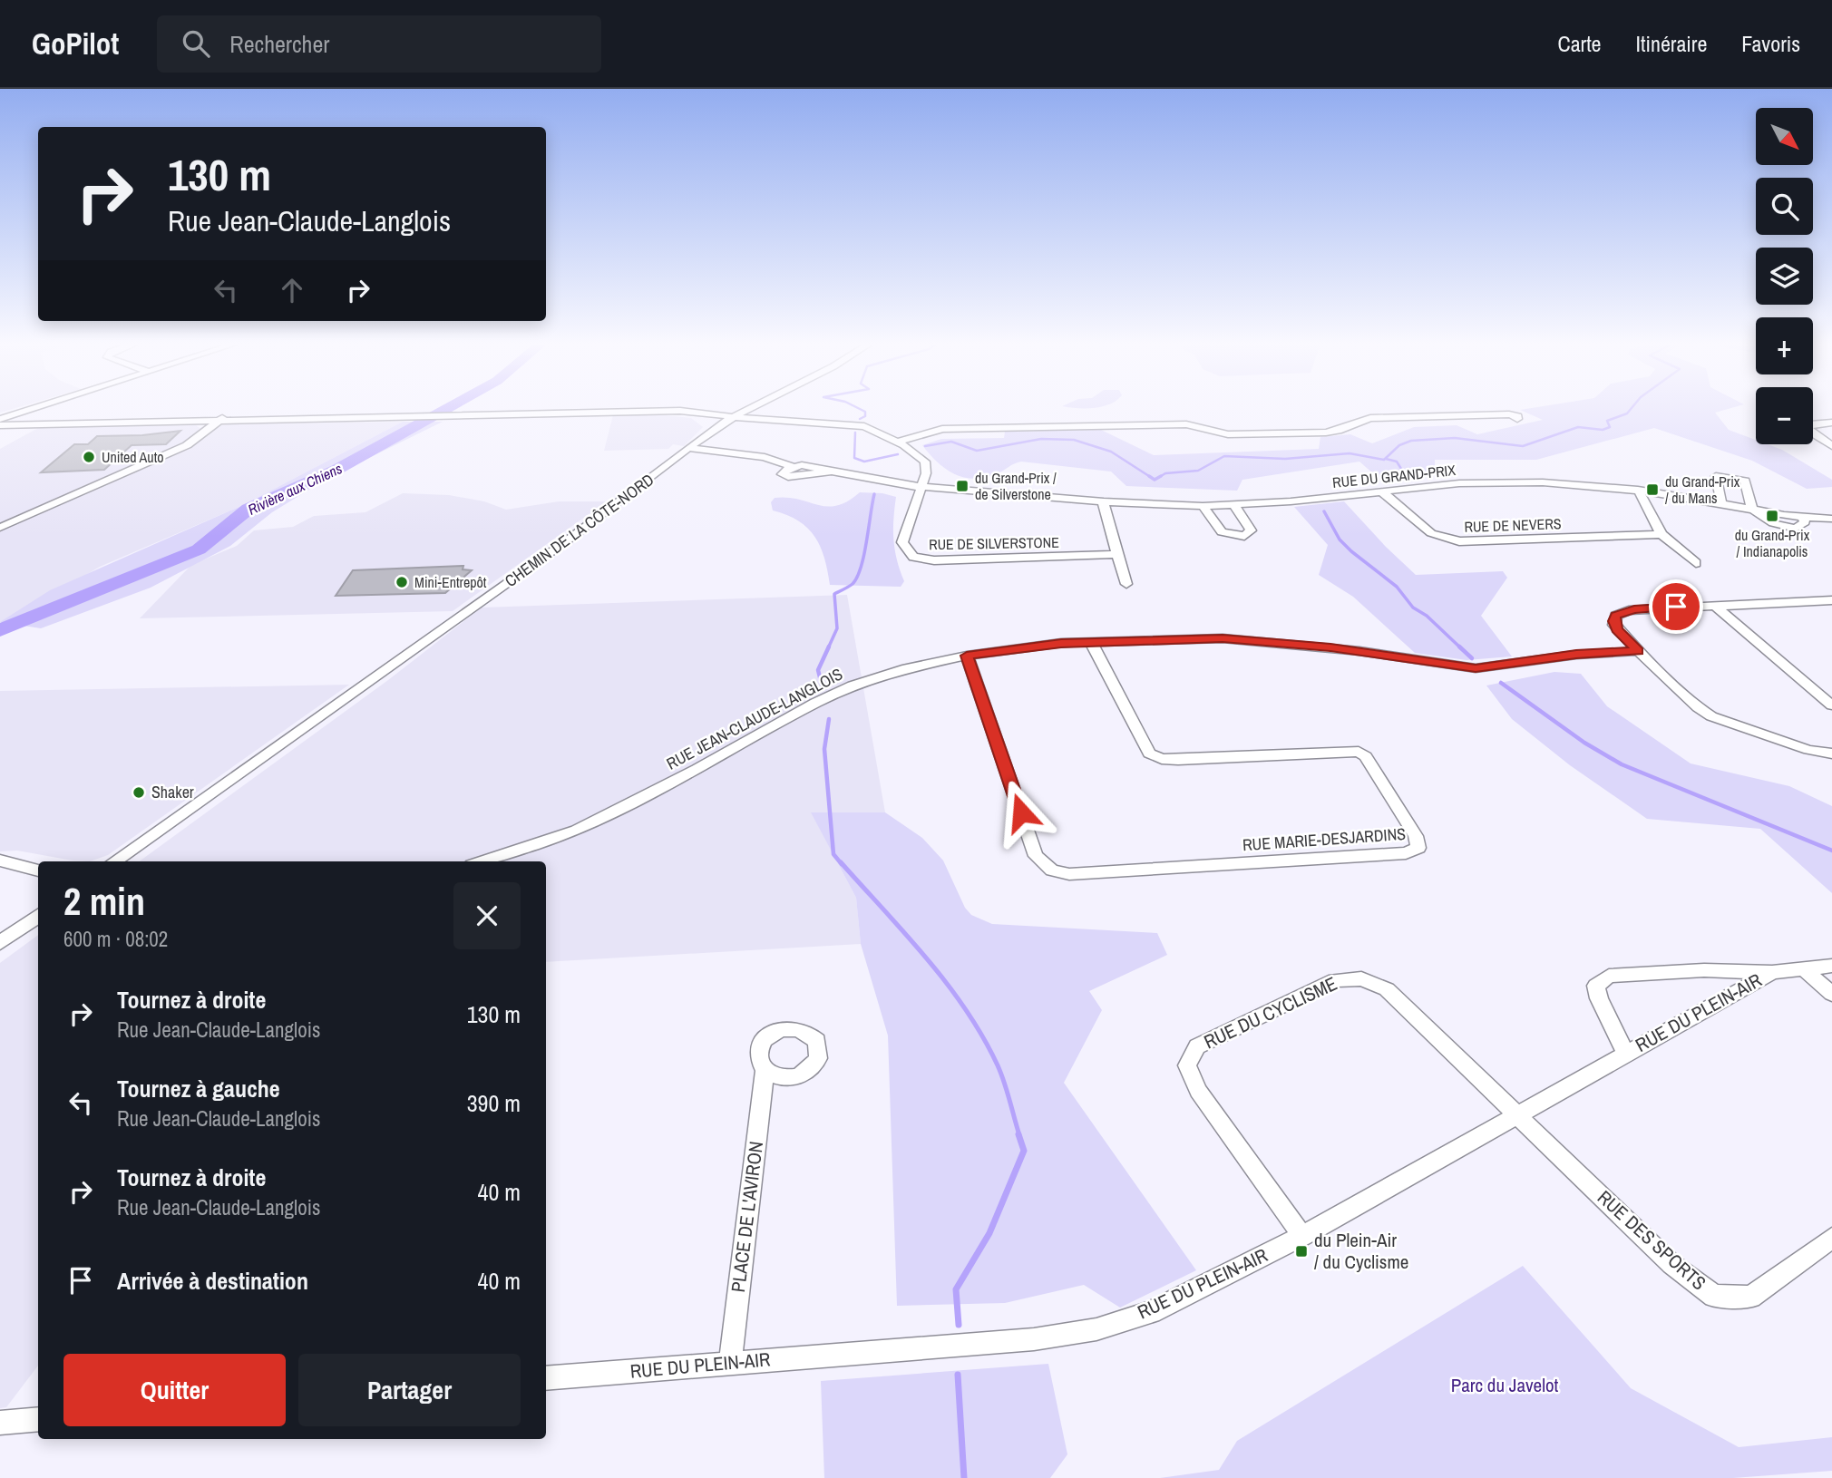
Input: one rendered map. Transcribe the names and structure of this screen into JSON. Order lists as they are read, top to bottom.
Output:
{
  "streets": {
    "street": [
      "RUE DU GRAND-PRIX",
      "RUE DE NEVERS",
      "CHEMIN DE LA CÔTE-NORD",
      "RUE DE SILVERSTONE",
      "RUE JEAN-CLAUDE-LANGLOIS",
      "RUE MARIE-DESJARDINS",
      "RUE DU CYCLISME",
      "RUE DU PLEIN-AIR",
      "PLACE DE L'AVIRON",
      "RUE DES SPORTS"
    ]
  },
  "crossings": [
    ["RUE DU GRAND-PRIX", "RUE DE NEVERS"],
    ["RUE DU GRAND-PRIX", "CHEMIN DE LA CÔTE-NORD"],
    ["RUE DU GRAND-PRIX", "RUE DE SILVERSTONE"],
    ["RUE JEAN-CLAUDE-LANGLOIS", "RUE MARIE-DESJARDINS"],
    ["RUE DU CYCLISME", "RUE DU PLEIN-AIR"],
    ["RUE DU CYCLISME", "RUE DES SPORTS"],
    ["RUE DU PLEIN-AIR", "PLACE DE L'AVIRON"],
    ["RUE DU PLEIN-AIR", "RUE DES SPORTS"]
  ],
  "water": ["Rivière aux Chiens"],
  "parks": ["Parc du Javelot"],
  "places": {
    "other": ["United Auto", "Mini-Entrepôt", "Shaker"],
    "transit": [
      "du Grand-Prix / de Silverstone",
      "du Grand-Prix / du Mans",
      "du Grand-Prix / Indianapolis",
      "du Plein-Air / du Cyclisme"
    ]
  },
  "north": "bottom right",
  "page": {
    "header": "GoPilot",
    "search": "Rechercher",
    "nav": ["Carte", "Itinéraire", "Favoris"],
    "map_buttons": ["+", "−"],
    "turn": ["130 m", "Rue Jean-Claude-Langlois"],
    "heading": ["2 min", "600 m · 08:02"],
    "list": [
      {
        "name": "Tournez à droite",
        "note": "Rue Jean-Claude-Langlois",
        "value": "130 m"
      },
      {
        "name": "Tournez à gauche",
        "note": "Rue Jean-Claude-Langlois",
        "value": "390 m"
      },
      {
        "name": "Tournez à droite",
        "note": "Rue Jean-Claude-Langlois",
        "value": "40 m"
      },
      {
        "name": "Arrivée à destination",
        "value": "40 m"
      }
    ],
    "buttons": ["Quitter", "Partager"]
  }
}
